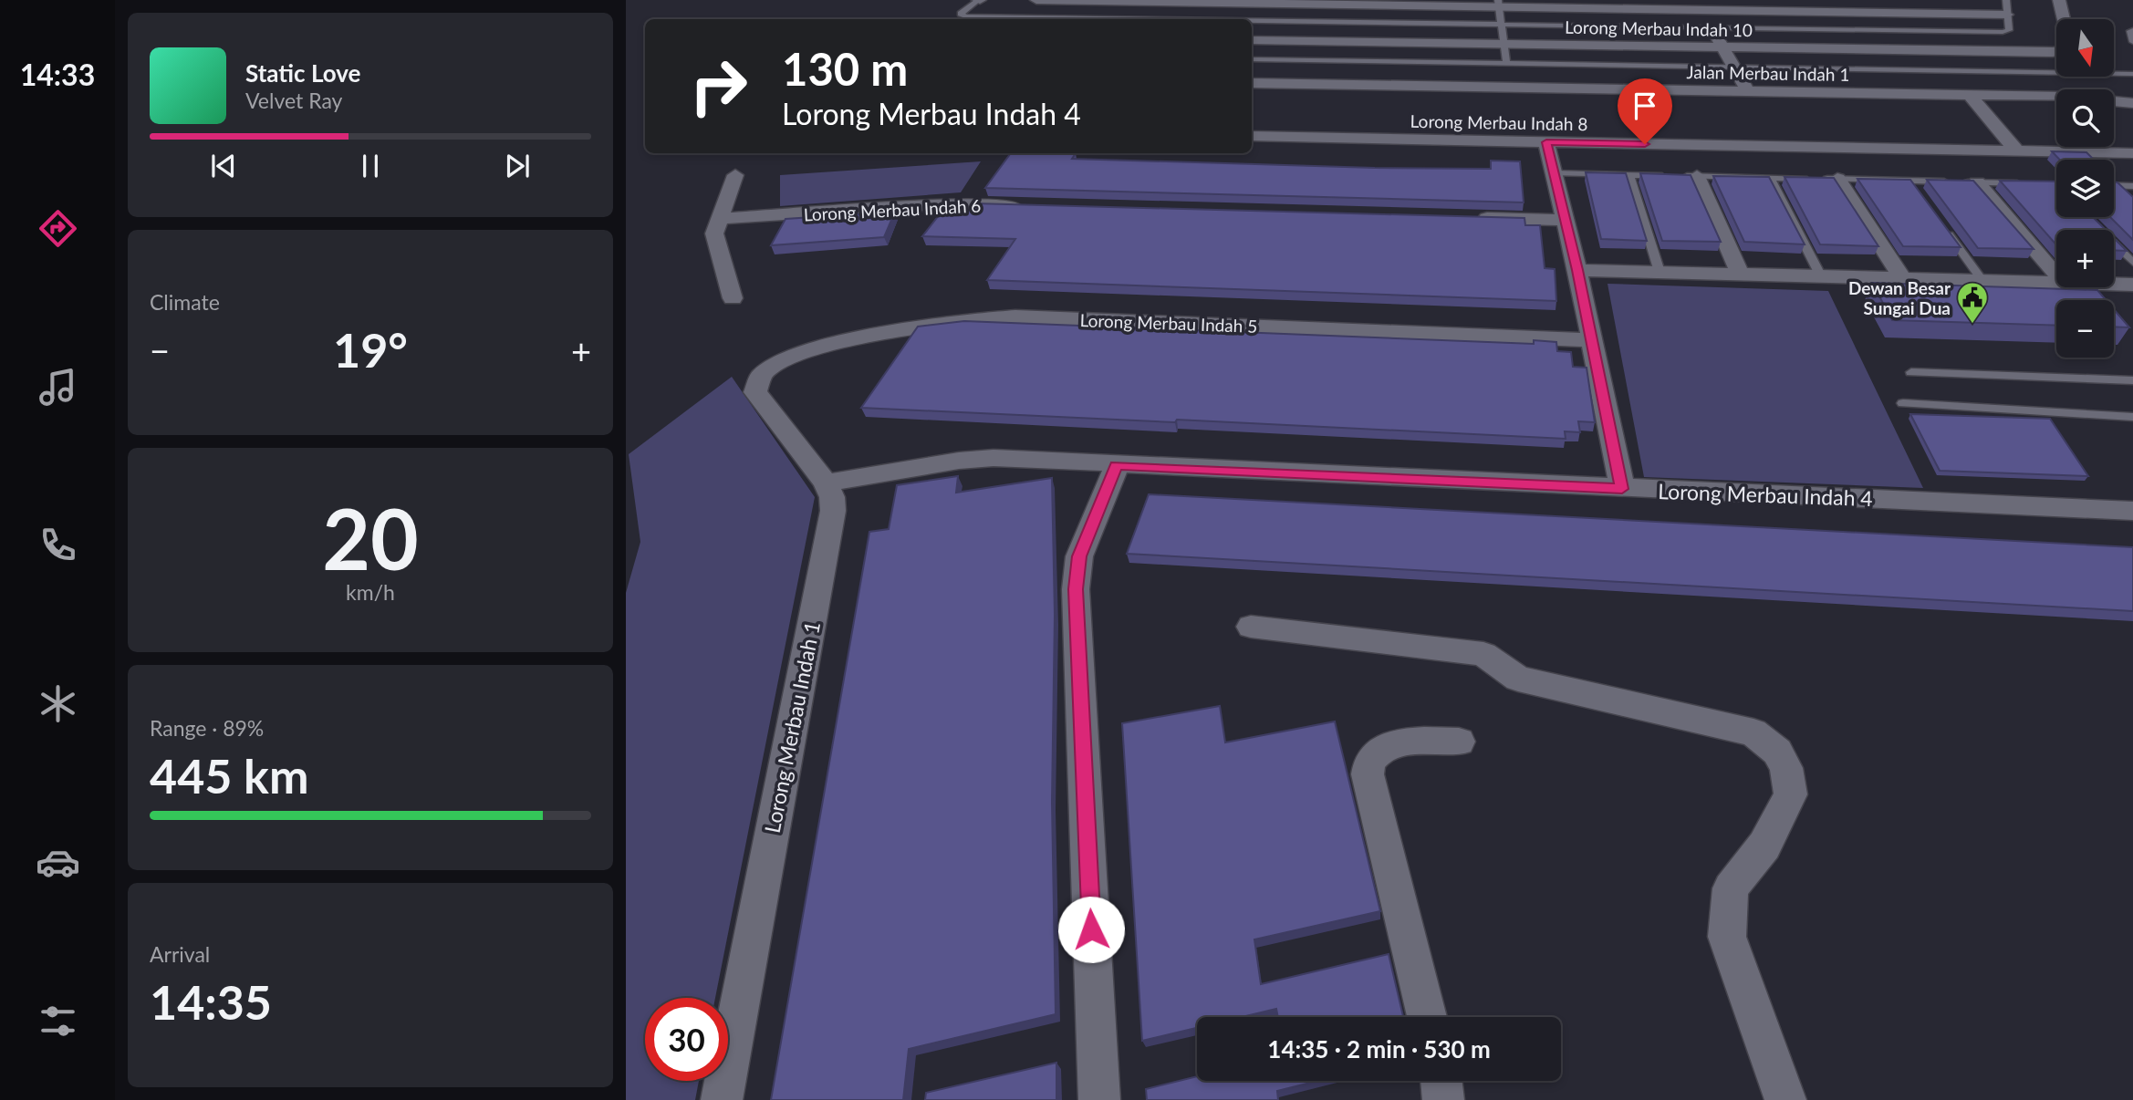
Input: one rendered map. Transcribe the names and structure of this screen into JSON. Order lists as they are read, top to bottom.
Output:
{
  "streets": {
    "street": [
      "Lorong Merbau Indah 10",
      "Jalan Merbau Indah 1",
      "Lorong Merbau Indah 8",
      "Lorong Merbau Indah 6",
      "Lorong Merbau Indah 5",
      "Lorong Merbau Indah 4",
      "Lorong Merbau Indah 1"
    ]
  },
  "crossings": [
    ["Lorong Merbau Indah 5", "Lorong Merbau Indah 1"],
    ["Lorong Merbau Indah 4", "Lorong Merbau Indah 1"]
  ],
  "places": {
    "public building": ["Dewan Besar Sungai Dua"]
  },
  "north": "bottom",
  "page": {
    "tabs": "14:33",
    "map_buttons": ["+", "−"],
    "turn": ["130 m", "Lorong Merbau Indah 4"],
    "song": ["Static Love", "Velvet Ray"],
    "tile": [
      "Climate",
      ["20", "km/h"],
      ["Range · 89%", "445 km"],
      ["Arrival", "14:35"]
    ],
    "heat": ["−", "19°", "+"],
    "limit": "30",
    "trip": "14:35 · 2 min · 530 m"
  }
}
